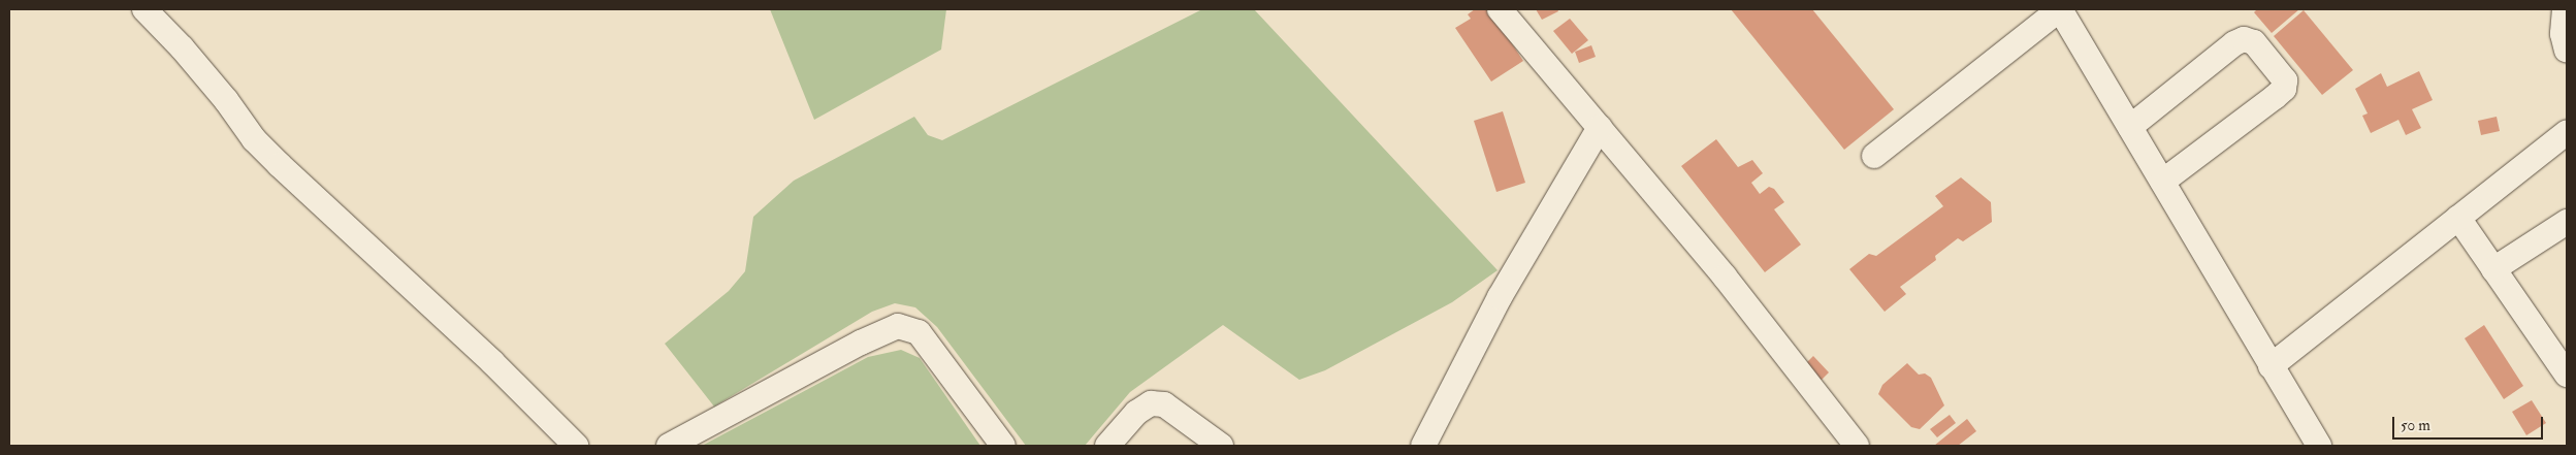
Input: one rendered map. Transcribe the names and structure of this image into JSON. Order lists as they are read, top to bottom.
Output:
{
  "scale_bar": "50 m"
}
